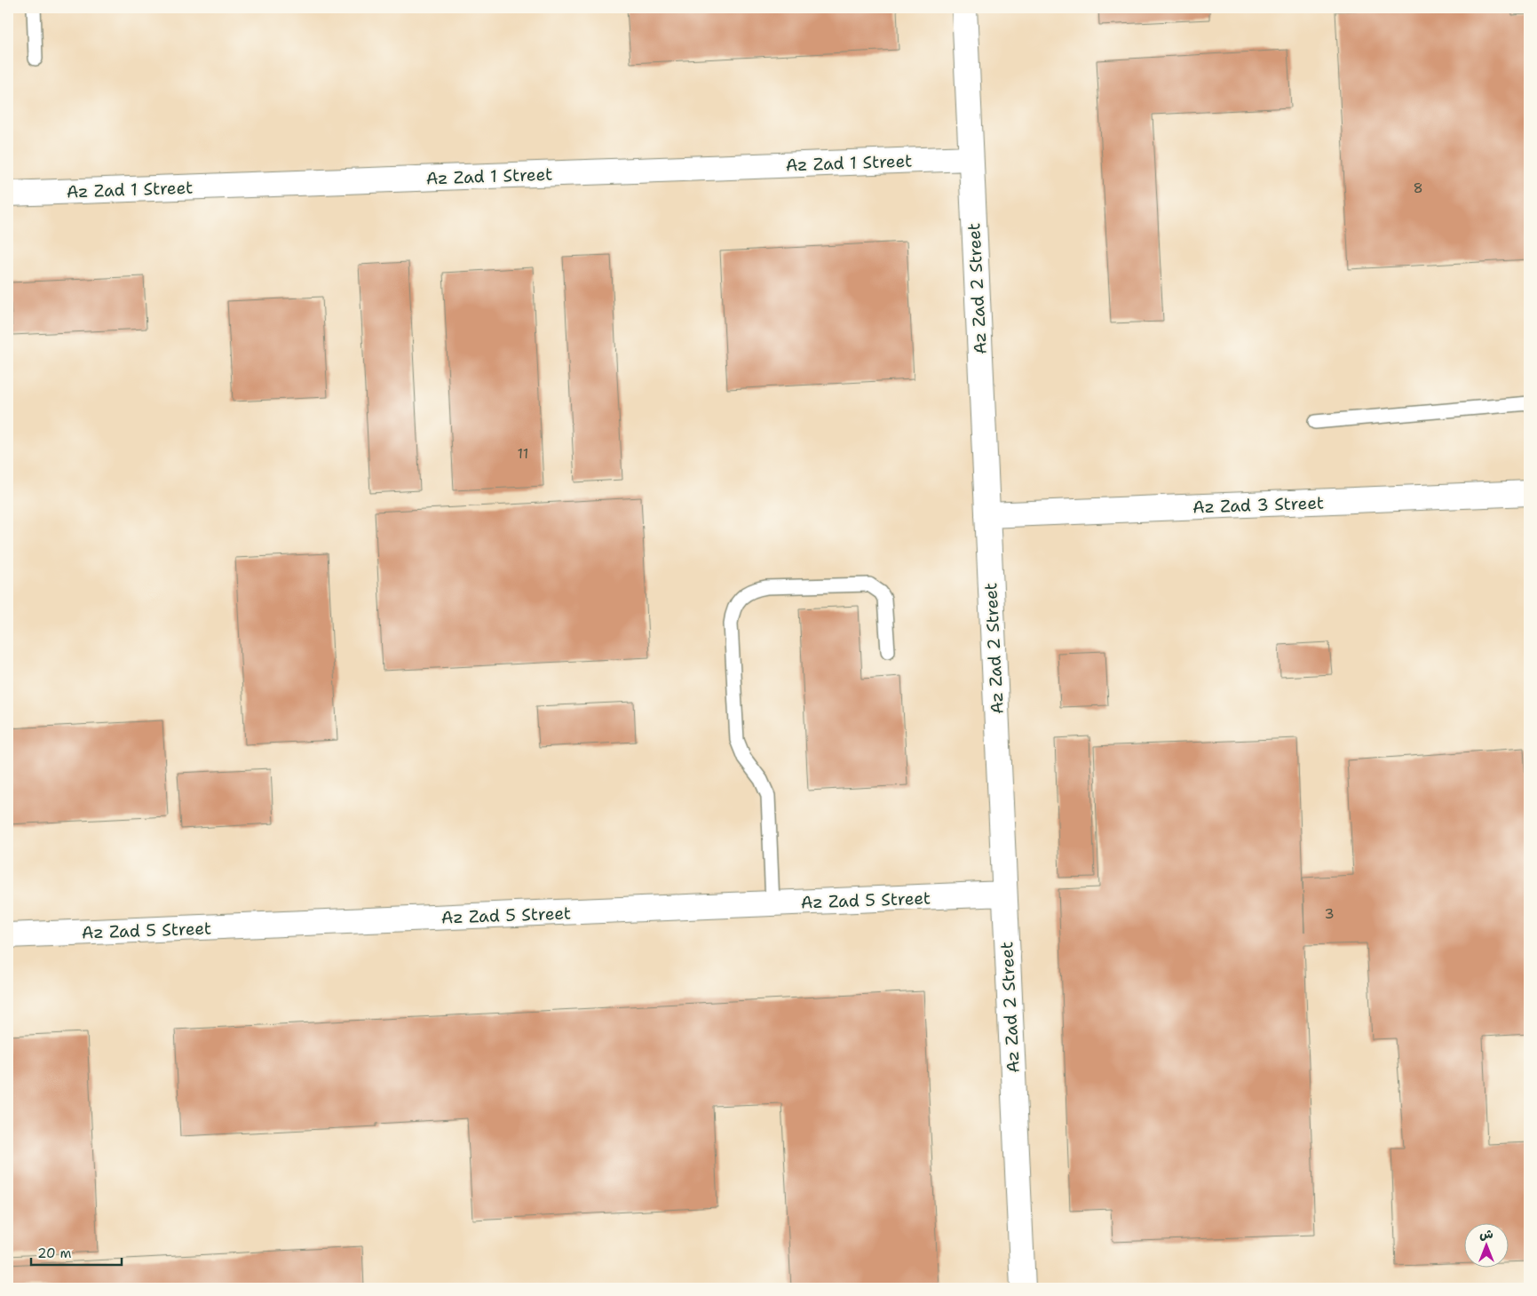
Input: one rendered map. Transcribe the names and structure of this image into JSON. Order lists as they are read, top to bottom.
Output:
{
  "streets": {
    "street": [
      "Az Zad 1 Street",
      "Az Zad 2 Street",
      "Az Zad 3 Street",
      "Az Zad 5 Street"
    ]
  },
  "crossings": [
    ["Az Zad 1 Street", "Az Zad 2 Street"],
    ["Az Zad 2 Street", "Az Zad 3 Street"],
    ["Az Zad 2 Street", "Az Zad 5 Street"]
  ],
  "house_numbers": ["8", "11", "3"],
  "scale_bar": "20 m",
  "north": "top"
}
